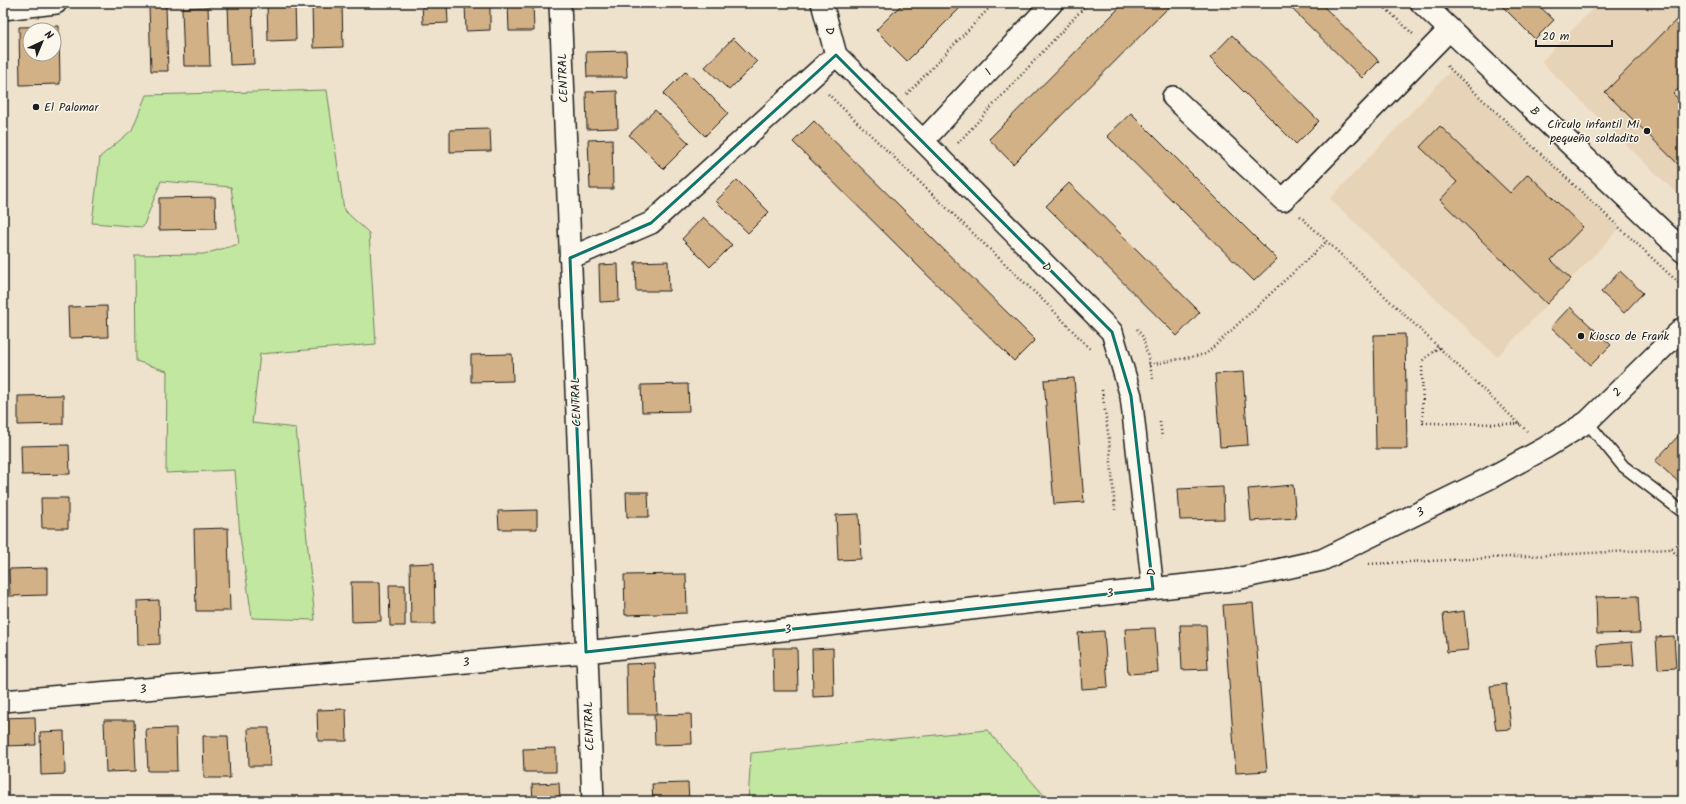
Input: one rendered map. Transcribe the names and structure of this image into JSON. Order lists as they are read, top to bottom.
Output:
{
  "streets": {
    "street": [
      "D",
      "1",
      "CENTRAL",
      "B",
      "2",
      "3"
    ]
  },
  "crossings": [
    ["D", "1"],
    ["D", "3"],
    ["CENTRAL", "3"],
    ["2", "3"]
  ],
  "places": ["El Palomar", "Círculo infantil Mi pequeño soldadito", "Kiosco de Frank"],
  "scale_bar": "20 m",
  "north": "top right"
}
